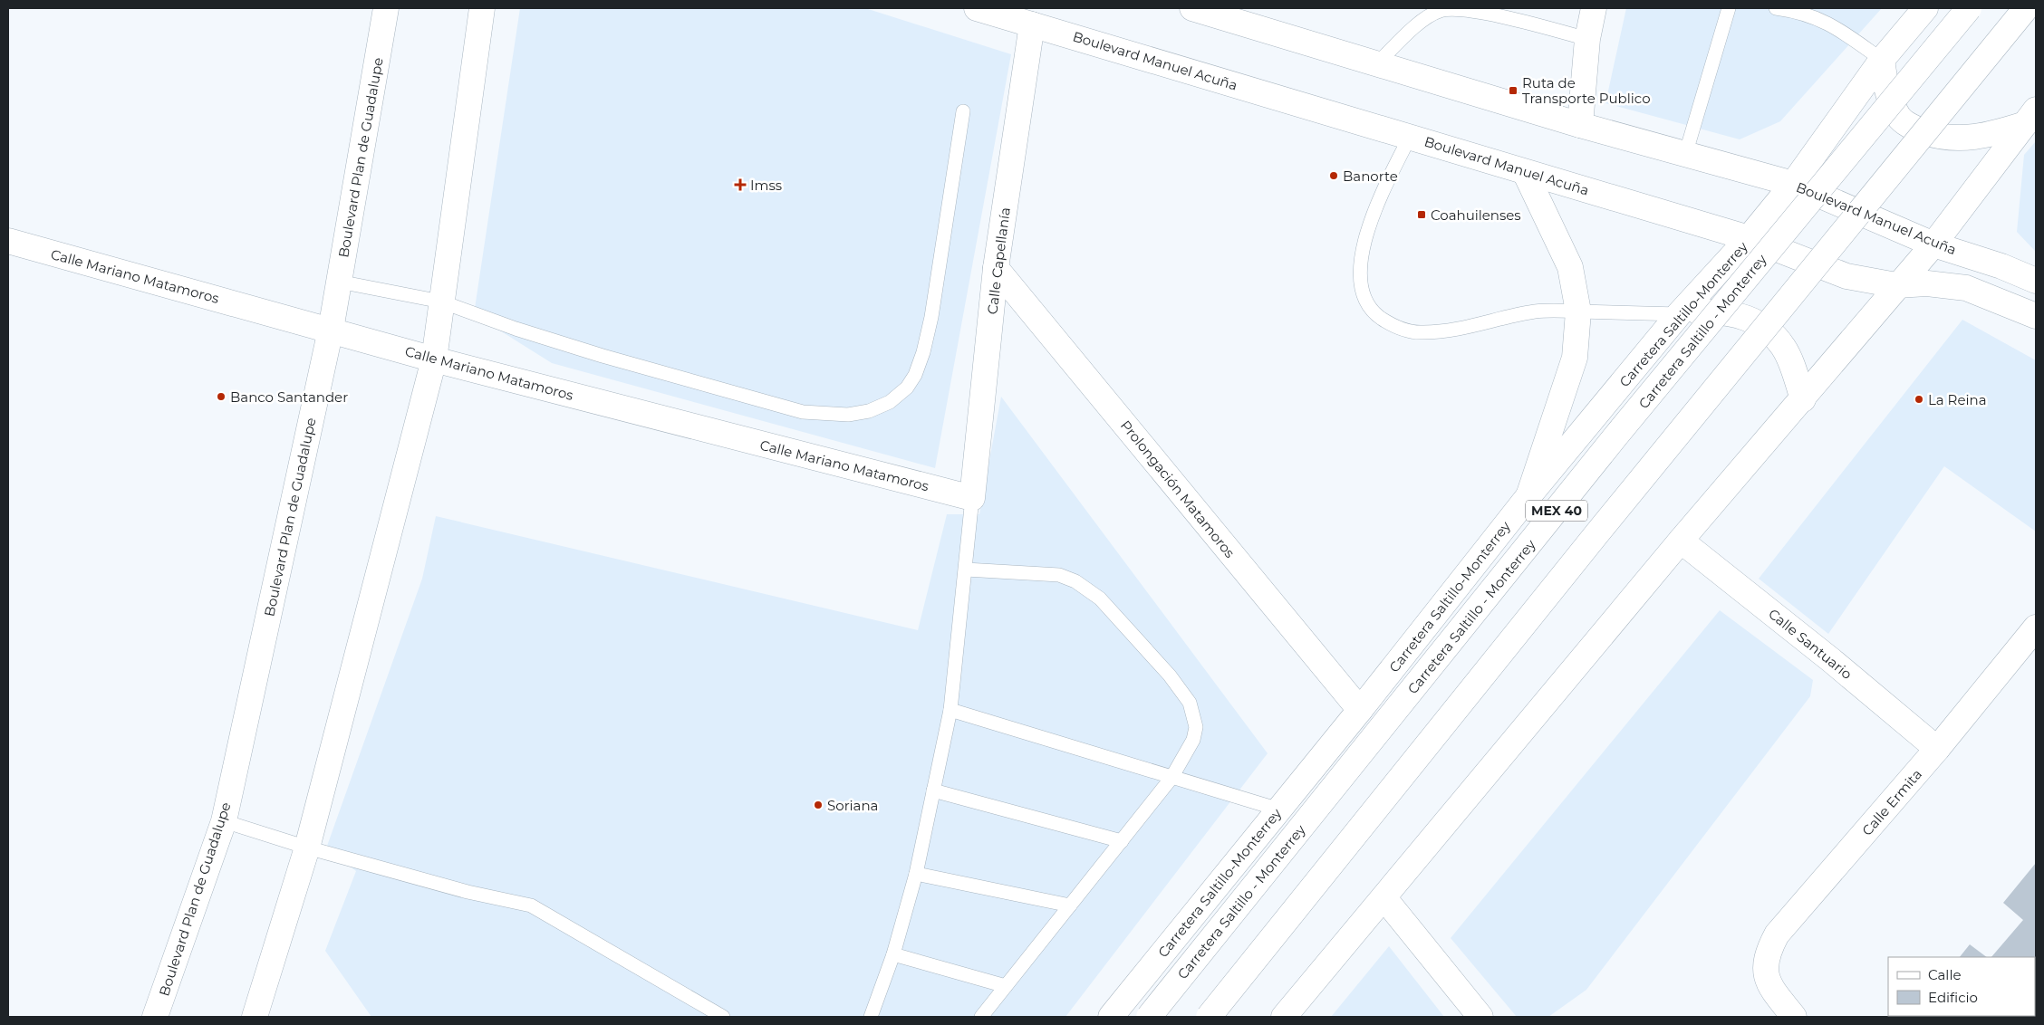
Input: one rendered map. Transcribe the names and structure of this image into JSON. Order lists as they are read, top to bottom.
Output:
{
  "streets": {
    "main road": [
      "Boulevard Manuel Acuña",
      "Boulevard Plan de Guadalupe",
      "Calle Capellanía",
      "Calle Mariano Matamoros",
      "Carretera Saltillo-Monterrey",
      "Carretera Saltillo - Monterrey",
      "Prolongación Matamoros",
      "MEX 40",
      "Calle Santuario",
      "Calle Ermita"
    ]
  },
  "crossings": [
    ["Boulevard Manuel Acuña", "Calle Capellanía"],
    ["Boulevard Manuel Acuña", "Carretera Saltillo-Monterrey"],
    ["Boulevard Plan de Guadalupe", "Calle Mariano Matamoros"],
    ["Calle Capellanía", "Calle Mariano Matamoros"],
    ["Calle Capellanía", "Prolongación Matamoros"],
    ["Carretera Saltillo-Monterrey", "Prolongación Matamoros"],
    ["Calle Santuario", "Calle Ermita"]
  ],
  "places": {
    "transit": ["Ruta de Transporte Publico", "Coahuilenses"],
    "other": [
      "Banorte",
      "Banco Santander",
      "La Reina",
      "Soriana"
    ],
    "health": ["Imss"]
  },
  "legend": ["Calle", "Edificio"]
}
